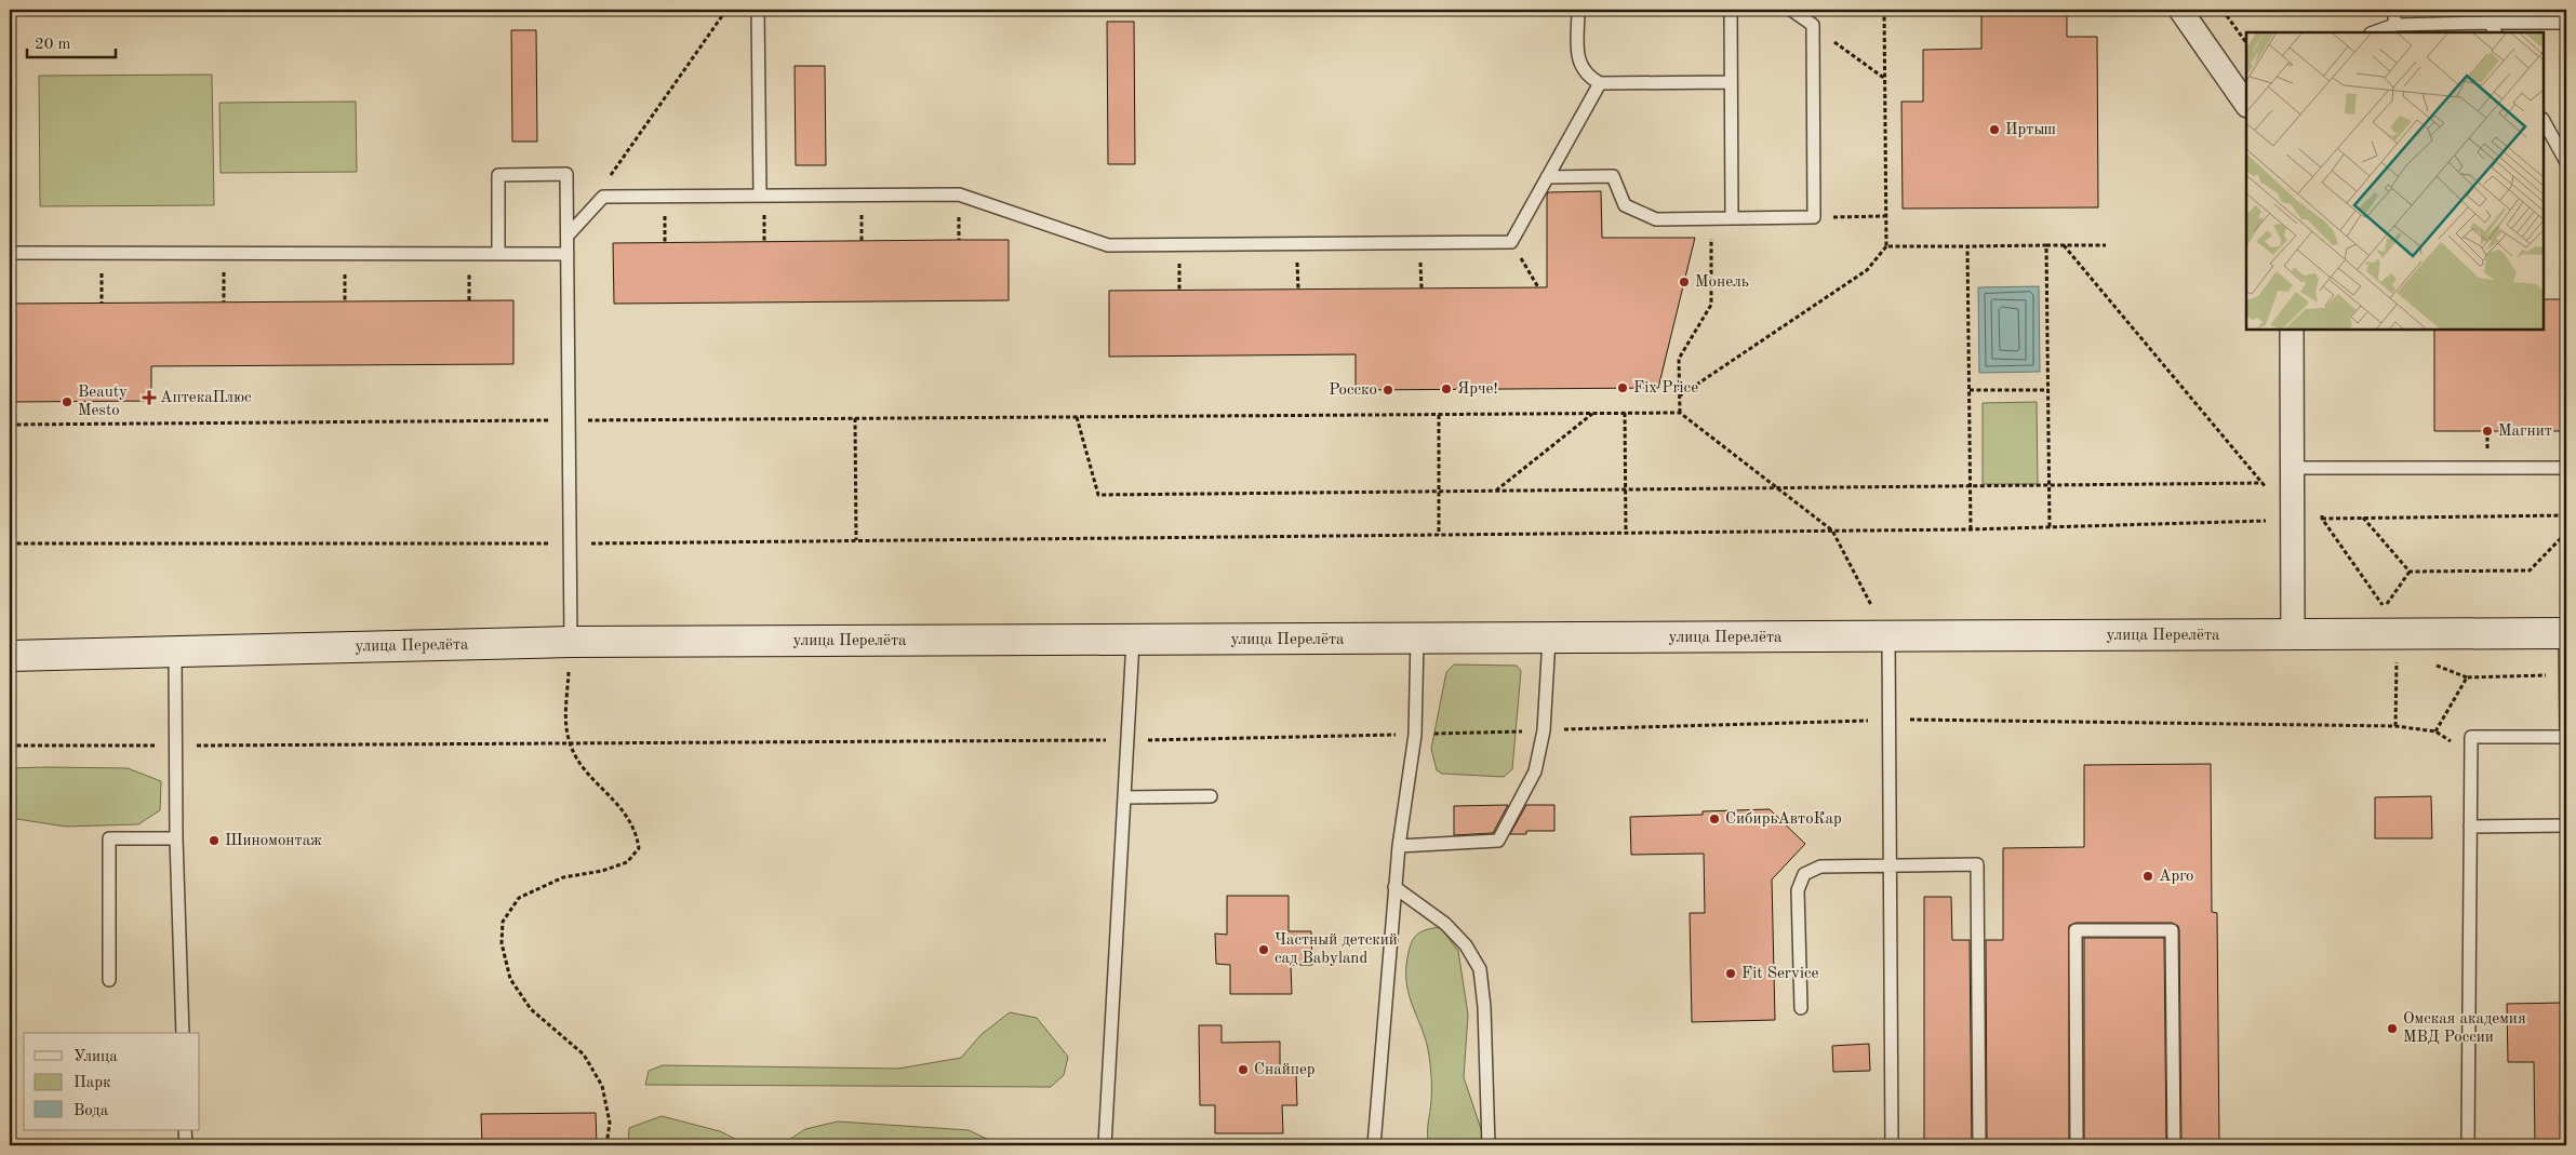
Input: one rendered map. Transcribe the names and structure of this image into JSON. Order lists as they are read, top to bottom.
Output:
{
  "streets": {
    "main road": ["улица Перелёта"]
  },
  "places": {
    "other": [
      "Иртыш",
      "Монель",
      "Fix Price",
      "Ярче!",
      "Росско",
      "Beauty Mesto",
      "Магнит",
      "СибирьАвтоКар",
      "Шиномонтаж",
      "Арго",
      "Частный детский сад Babyland",
      "Fit Service",
      "Омская академия МВД России",
      "Снайпер"
    ],
    "health": ["АптекаПлюс"]
  },
  "legend": ["Улица", "Парк", "Вода"],
  "scale_bar": "20 m"
}
